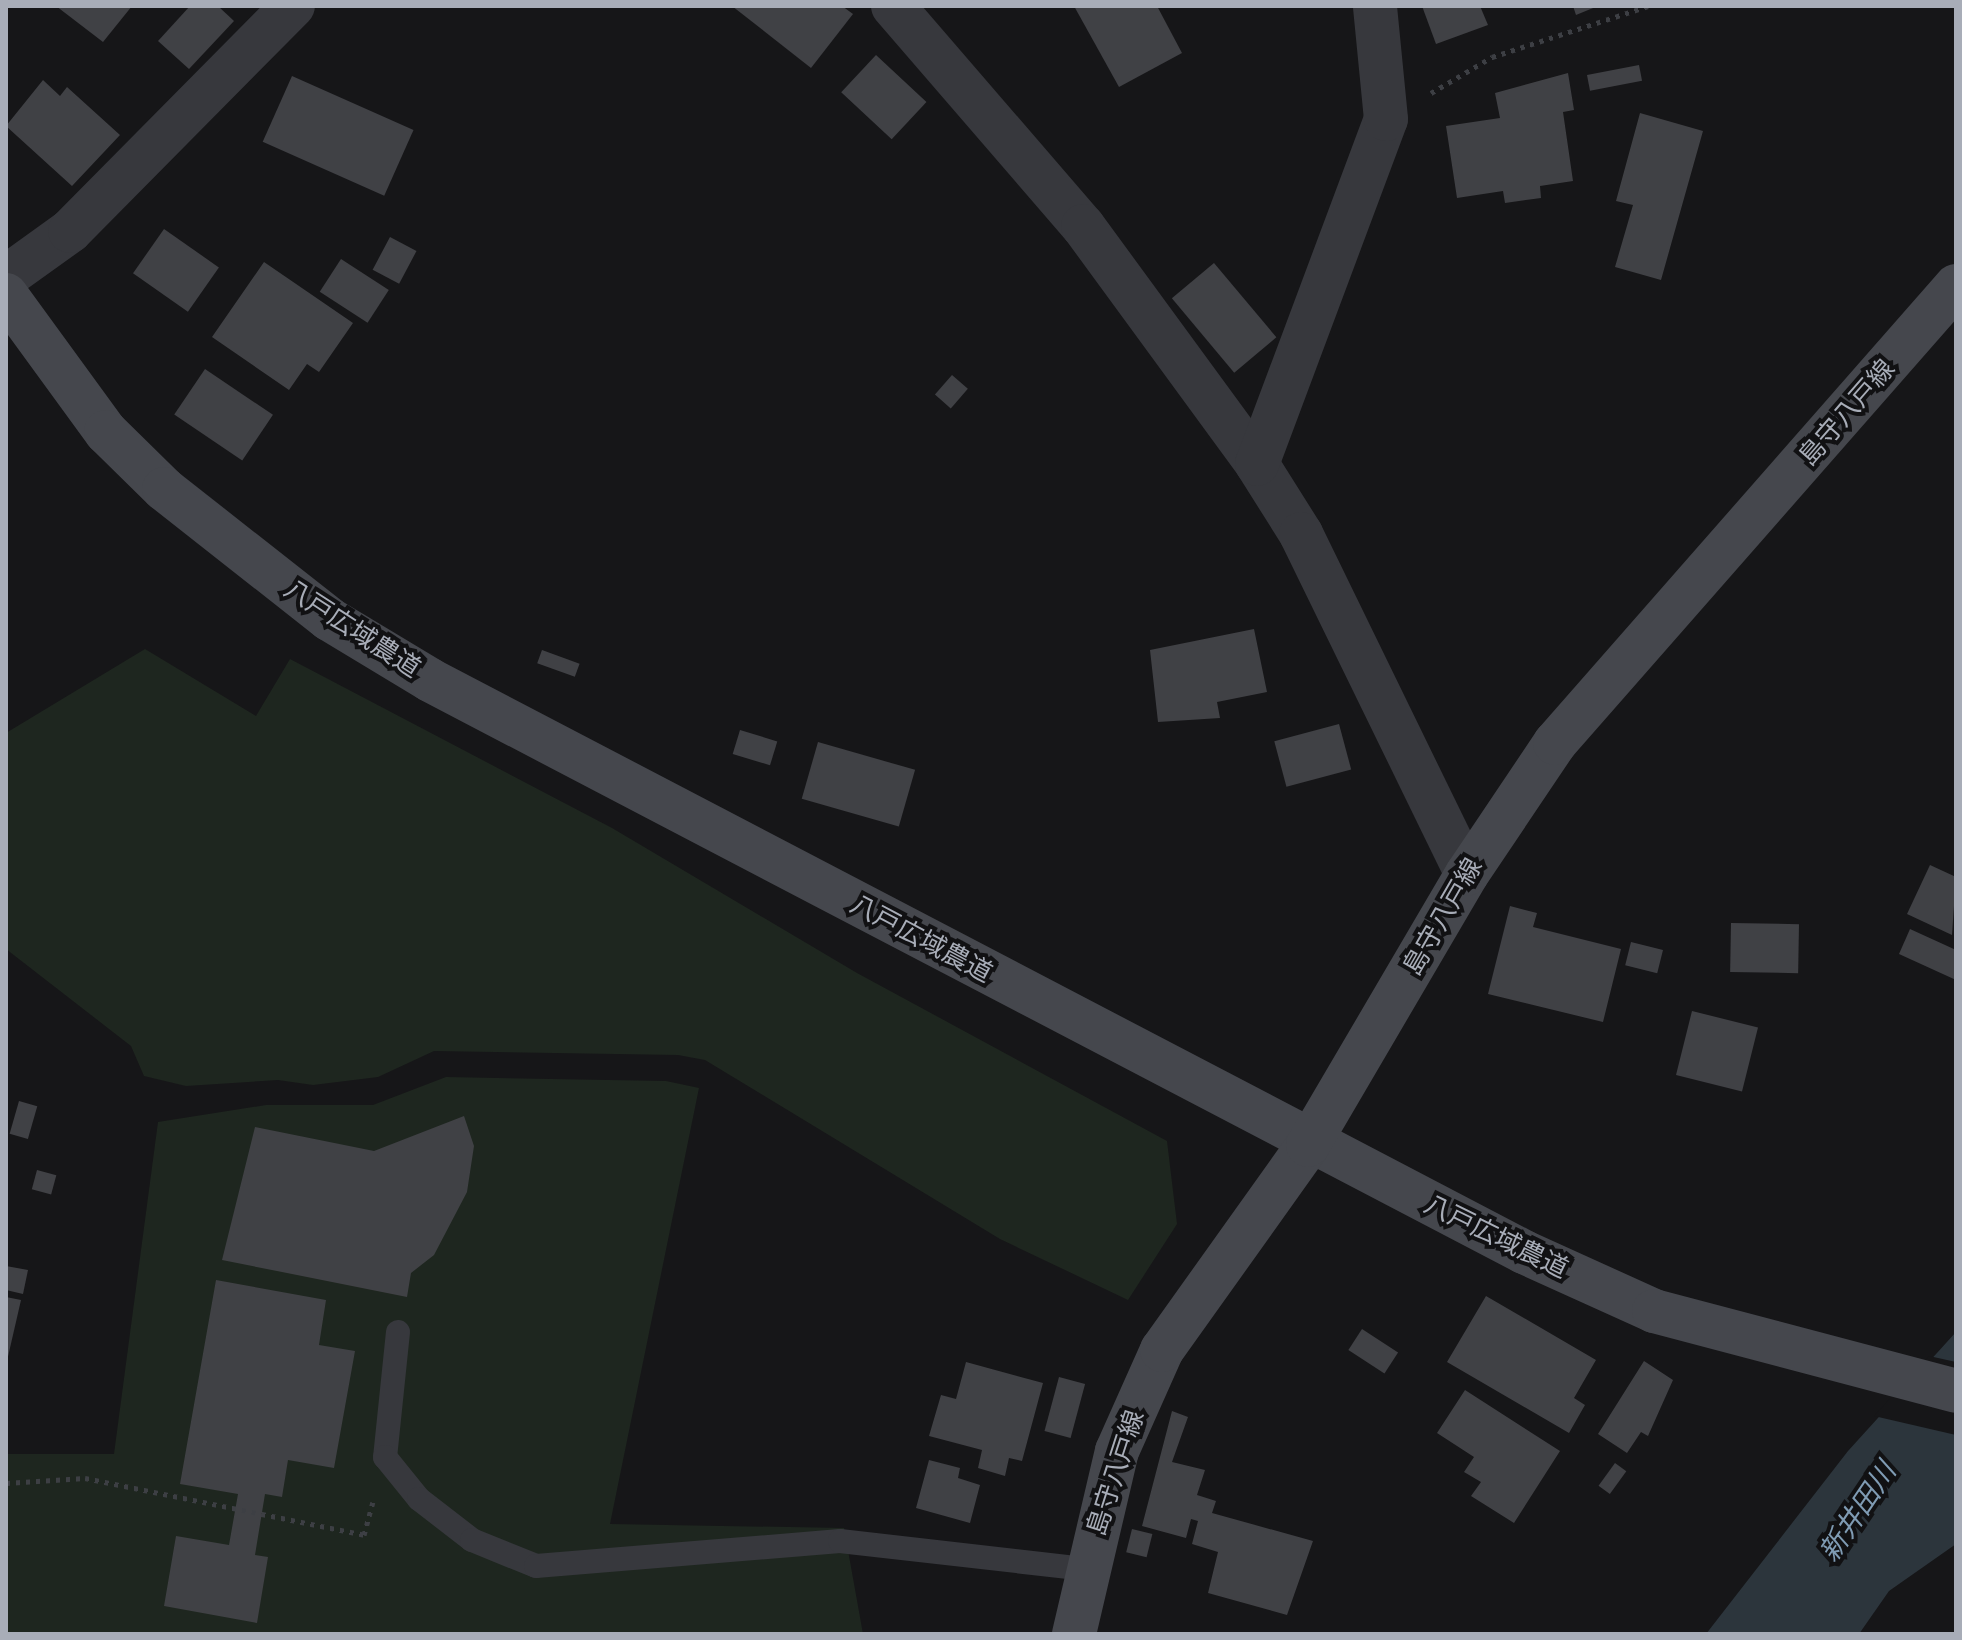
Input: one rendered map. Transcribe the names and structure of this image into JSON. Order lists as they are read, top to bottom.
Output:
{
  "streets": {
    "street": ["島守八戸線", "八戸広域農道"]
  },
  "crossings": [
    ["島守八戸線", "八戸広域農道"]
  ],
  "water": ["新井田川"]
}
